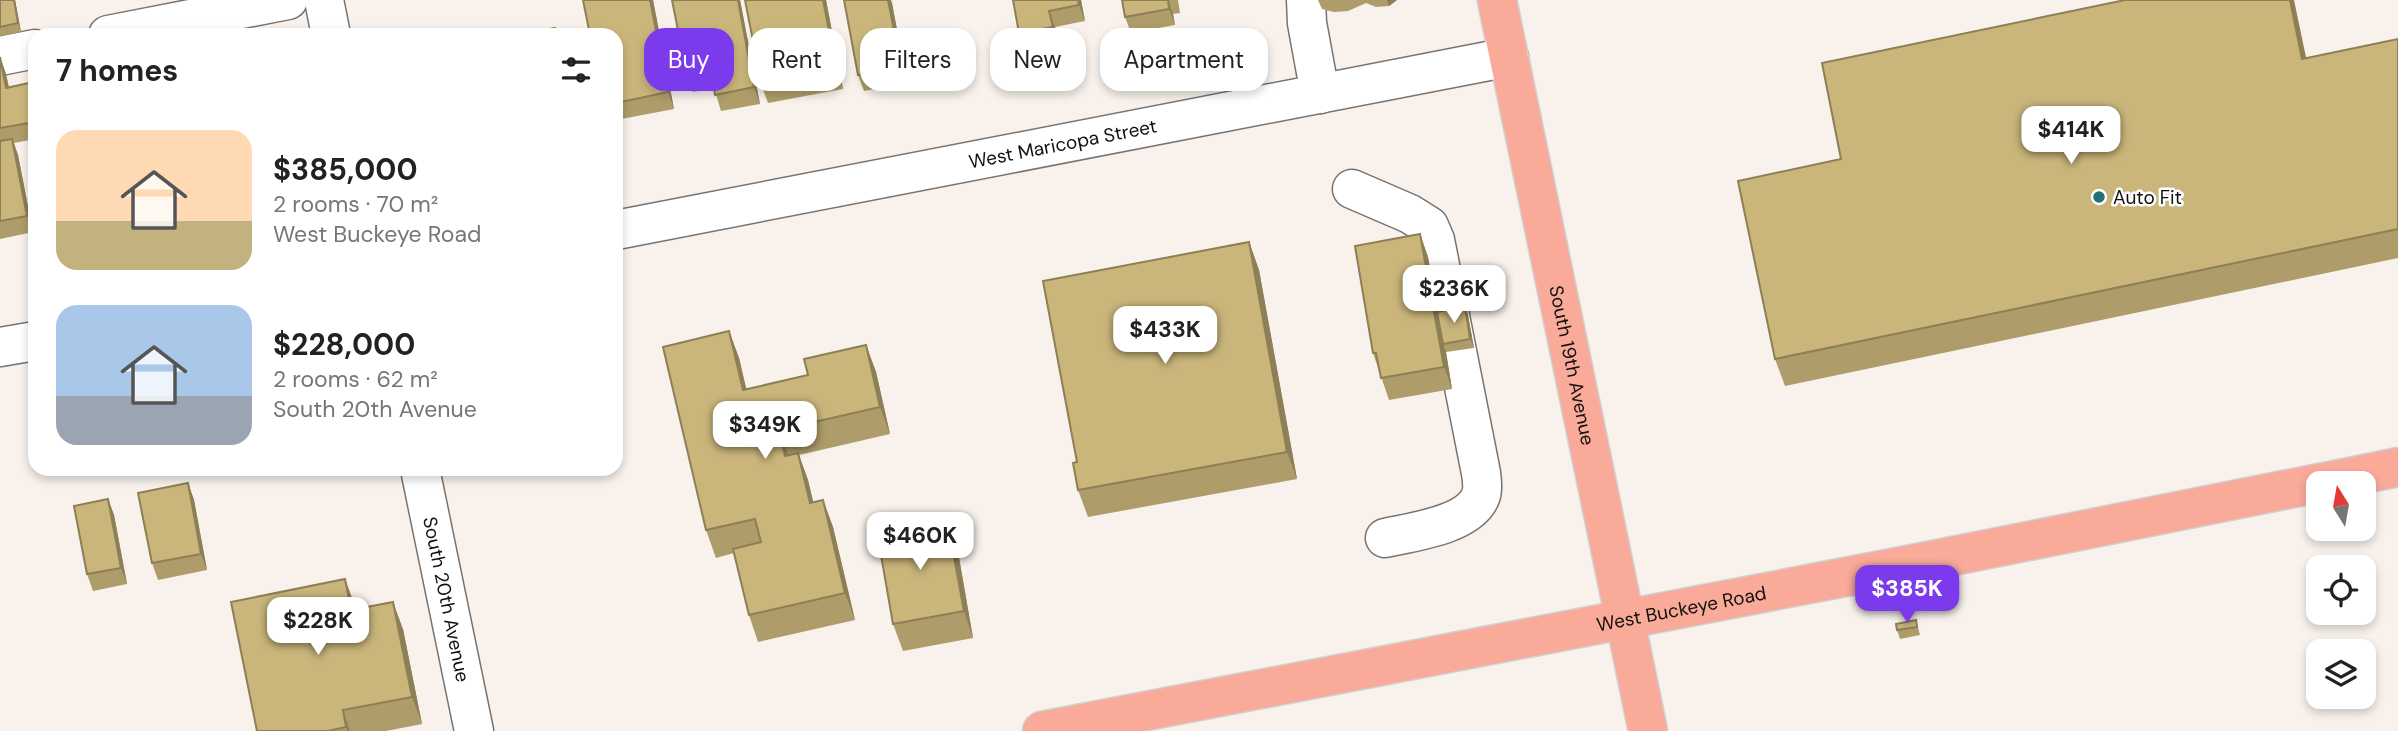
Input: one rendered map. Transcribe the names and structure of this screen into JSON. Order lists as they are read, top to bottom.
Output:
{
  "streets": {
    "main road": ["South 19th Avenue", "West Buckeye Road"],
    "street": ["West Maricopa Street", "South 20th Avenue"]
  },
  "crossings": [
    ["West Maricopa Street", "South 19th Avenue"],
    ["South 19th Avenue", "West Buckeye Road"]
  ],
  "places": ["Auto Fit"],
  "north": "top",
  "page": {
    "chip": [
      "Buy",
      "Rent",
      "Filters",
      "New",
      "Apartment"
    ],
    "heading": "7 homes",
    "price": [
      "$414K",
      "$236K",
      "$433K",
      "$349K",
      "$460K",
      "$385K",
      "$228K"
    ],
    "list": [
      {
        "name": "$385,000",
        "note": "2 rooms · 70 m² · West Buckeye Road"
      },
      {
        "name": "$228,000",
        "note": "2 rooms · 62 m² · South 20th Avenue"
      }
    ]
  }
}
